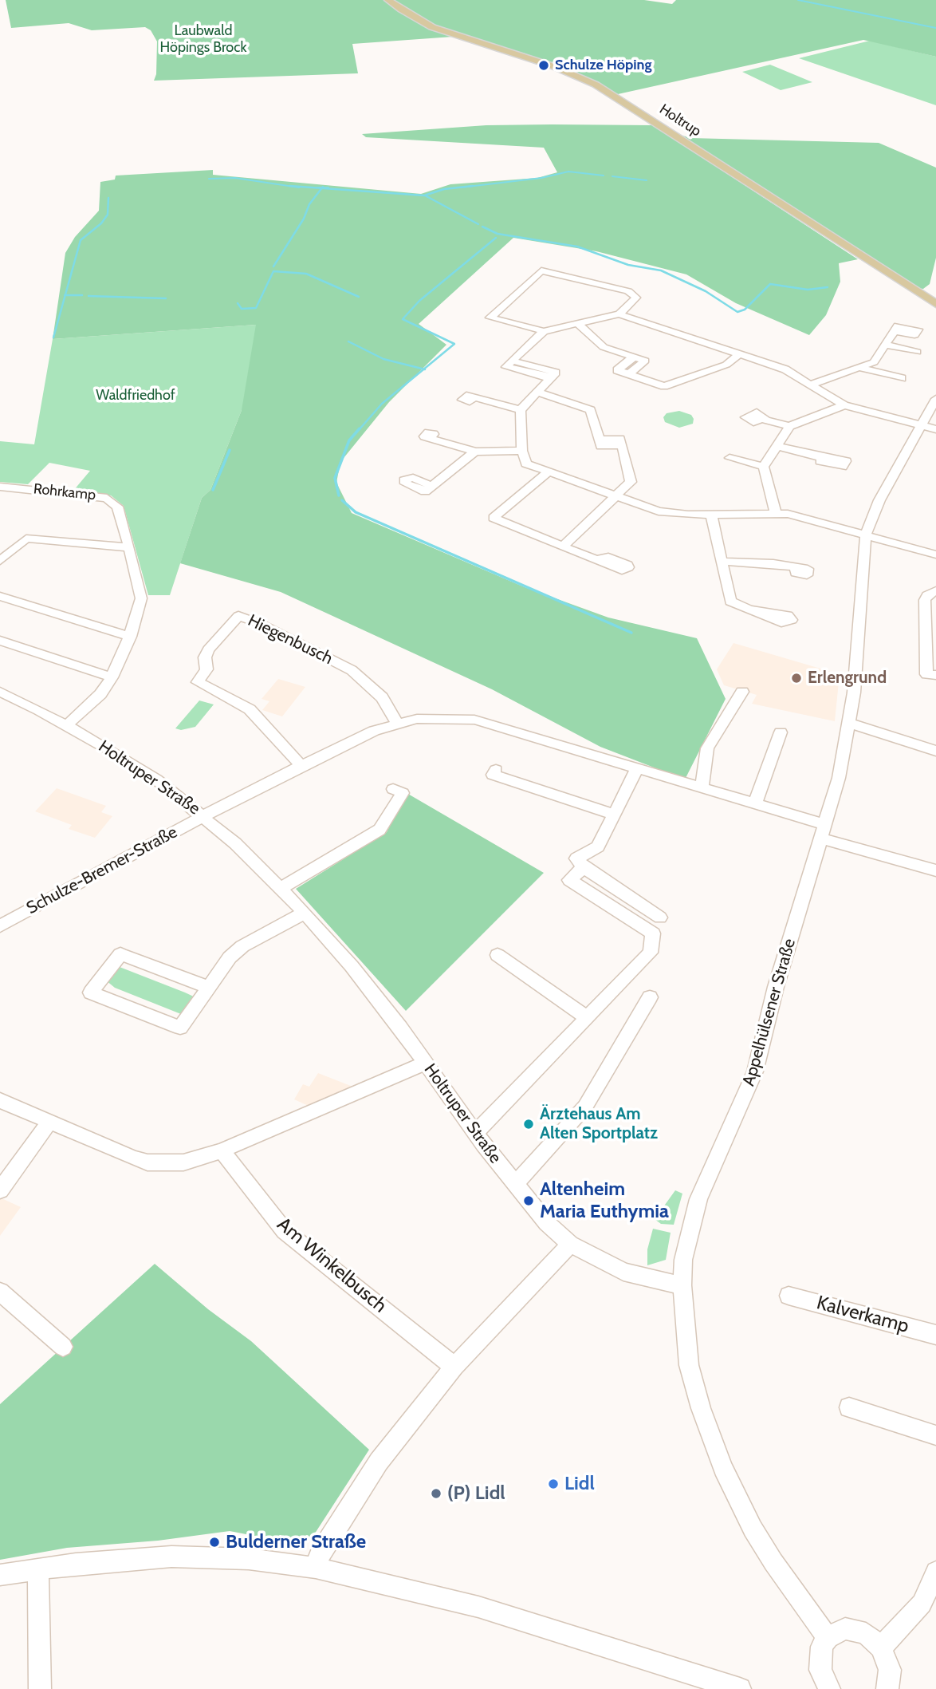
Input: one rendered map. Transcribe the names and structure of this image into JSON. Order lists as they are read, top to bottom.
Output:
{
  "streets": {
    "main road": ["Holtrup"],
    "street": [
      "Rohrkamp",
      "Hiegenbusch",
      "Holtruper Straße",
      "Schulze-Bremer-Straße",
      "Appelhülsener Straße",
      "Am Winkelbusch",
      "Kalverkamp"
    ]
  },
  "crossings": [
    ["Rohrkamp", "Holtruper Straße"],
    ["Holtruper Straße", "Schulze-Bremer-Straße"],
    ["Holtruper Straße", "Appelhülsener Straße"]
  ],
  "parks": ["Laubwald Höpings Brock", "Waldfriedhof"],
  "places": [
    "Schulze Höping",
    "Erlengrund",
    "Ärztehaus Am Alten Sportplatz",
    "Altenheim Maria Euthymia",
    "Lidl",
    "(P) Lidl",
    "Bulderner Straße"
  ]
}
